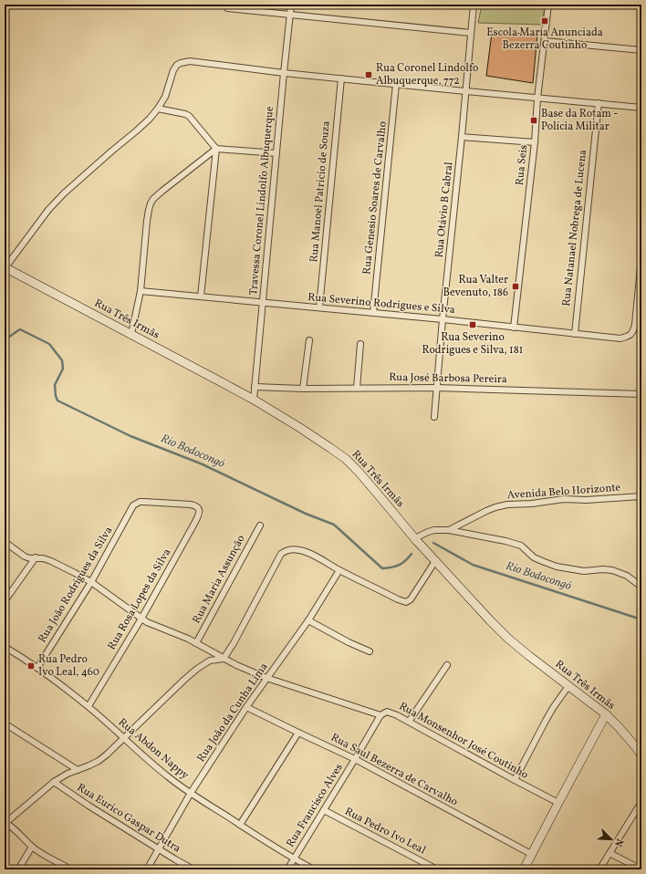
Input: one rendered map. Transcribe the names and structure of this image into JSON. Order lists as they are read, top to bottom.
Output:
{
  "streets": {
    "street": [
      "Rua Seis",
      "Rua Manoel Patricio de Souza",
      "Rua Genesio Soares de Carvalho",
      "Travessa Coronel Lindolfo Albuquerque",
      "Rua Otávio B Cabral",
      "Rua Natanael Nobrega de Lucena",
      "Rua Severino Rodrigues e Silva",
      "Rua Três Irmãs",
      "Rua José Barbosa Pereira",
      "Avenida Belo Horizonte",
      "Rua Maria Assunção",
      "Rua João Rodrigues da Silva",
      "Rua Rosa Lopes da Silva",
      "Rua João da Cunha Lima",
      "Rua Monsenhor José Coutinho",
      "Rua Abdon Nappy",
      "Rua Saul Bezerra de Carvalho",
      "Rua Francisco Alves",
      "Rua Eurico Gaspar Dutra",
      "Rua Pedro Ivo Leal"
    ]
  },
  "crossings": [
    ["Rua Seis", "Rua Severino Rodrigues e Silva"],
    ["Rua Manoel Patricio de Souza", "Rua Severino Rodrigues e Silva"],
    ["Rua Genesio Soares de Carvalho", "Rua Severino Rodrigues e Silva"],
    ["Travessa Coronel Lindolfo Albuquerque", "Rua Severino Rodrigues e Silva"],
    ["Travessa Coronel Lindolfo Albuquerque", "Rua Três Irmãs"],
    ["Travessa Coronel Lindolfo Albuquerque", "Rua José Barbosa Pereira"],
    ["Rua Otávio B Cabral", "Rua Severino Rodrigues e Silva"],
    ["Rua Otávio B Cabral", "Rua José Barbosa Pereira"],
    ["Rua Natanael Nobrega de Lucena", "Rua Severino Rodrigues e Silva"],
    ["Rua Maria Assunção", "Rua Monsenhor José Coutinho"],
    ["Rua João Rodrigues da Silva", "Rua Rosa Lopes da Silva"],
    ["Rua João Rodrigues da Silva", "Rua Monsenhor José Coutinho"],
    ["Rua João Rodrigues da Silva", "Rua Abdon Nappy"],
    ["Rua Rosa Lopes da Silva", "Rua Monsenhor José Coutinho"],
    ["Rua Rosa Lopes da Silva", "Rua Abdon Nappy"],
    ["Rua João da Cunha Lima", "Rua Monsenhor José Coutinho"],
    ["Rua João da Cunha Lima", "Rua Abdon Nappy"],
    ["Rua João da Cunha Lima", "Rua Saul Bezerra de Carvalho"],
    ["Rua João da Cunha Lima", "Rua Eurico Gaspar Dutra"],
    ["Rua Monsenhor José Coutinho", "Rua Francisco Alves"],
    ["Rua Abdon Nappy", "Rua Francisco Alves"],
    ["Rua Saul Bezerra de Carvalho", "Rua Francisco Alves"],
    ["Rua Francisco Alves", "Rua Pedro Ivo Leal"]
  ],
  "water": ["Rio Bodocongó"],
  "places": {
    "transit": [
      "Escola Maria Anunciada Bezerra Coutinho",
      "Rua Coronel Lindolfo Albuquerque, 772",
      "Base da Rotam - Polícia Militar",
      "Rua Valter Bevenuto, 186",
      "Rua Severino Rodrigues e Silva, 181",
      "Rua Pedro Ivo Leal, 460"
    ]
  },
  "north": "bottom right"
}
